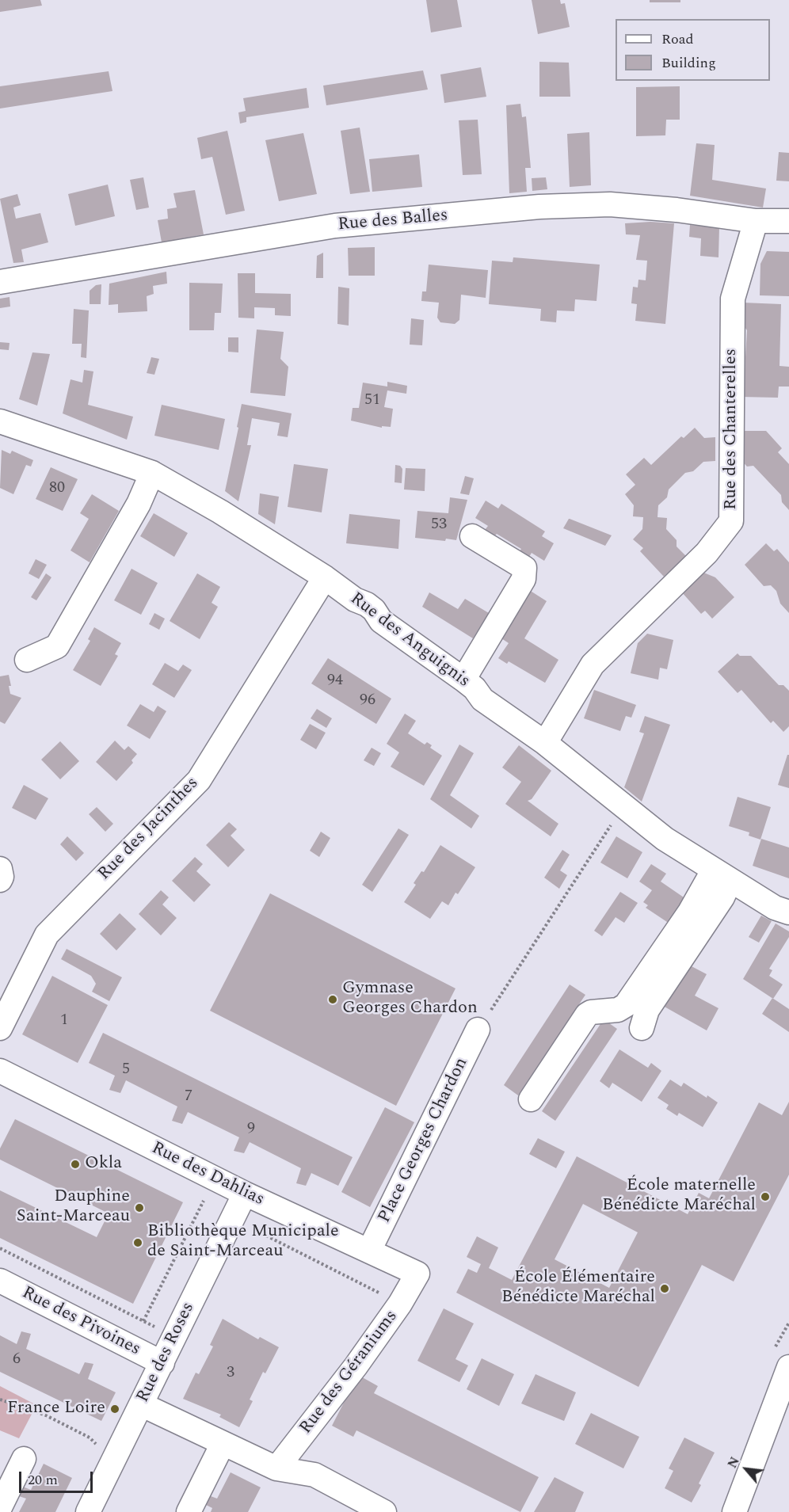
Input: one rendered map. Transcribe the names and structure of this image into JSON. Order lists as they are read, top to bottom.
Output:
{
  "streets": {
    "street": [
      "Rue des Balles",
      "Rue des Chanterelles",
      "Rue des Anguignis",
      "Rue des Jacinthes",
      "Place Georges Chardon",
      "Rue des Dahlias",
      "Rue des Pivoines",
      "Rue des Roses",
      "Rue des Géraniums"
    ]
  },
  "crossings": [
    ["Rue des Balles", "Rue des Chanterelles"],
    ["Rue des Chanterelles", "Rue des Anguignis"],
    ["Rue des Anguignis", "Rue des Jacinthes"],
    ["Place Georges Chardon", "Rue des Dahlias"],
    ["Rue des Dahlias", "Rue des Roses"],
    ["Rue des Dahlias", "Rue des Géraniums"],
    ["Rue des Pivoines", "Rue des Roses"]
  ],
  "places": [
    "Gymnase Georges Chardon",
    "Okla",
    "École maternelle Bénédicte Maréchal",
    "Dauphine Saint-Marceau",
    "Bibliothèque Municipale de Saint-Marceau",
    "École Élémentaire Bénédicte Maréchal",
    "France Loire"
  ],
  "house_numbers": [
    "51",
    "80",
    "53",
    "94",
    "96",
    "1",
    "5",
    "7",
    "9",
    "6",
    "3"
  ],
  "legend": ["Road", "Building"],
  "scale_bar": "20 m",
  "north": "top left"
}
